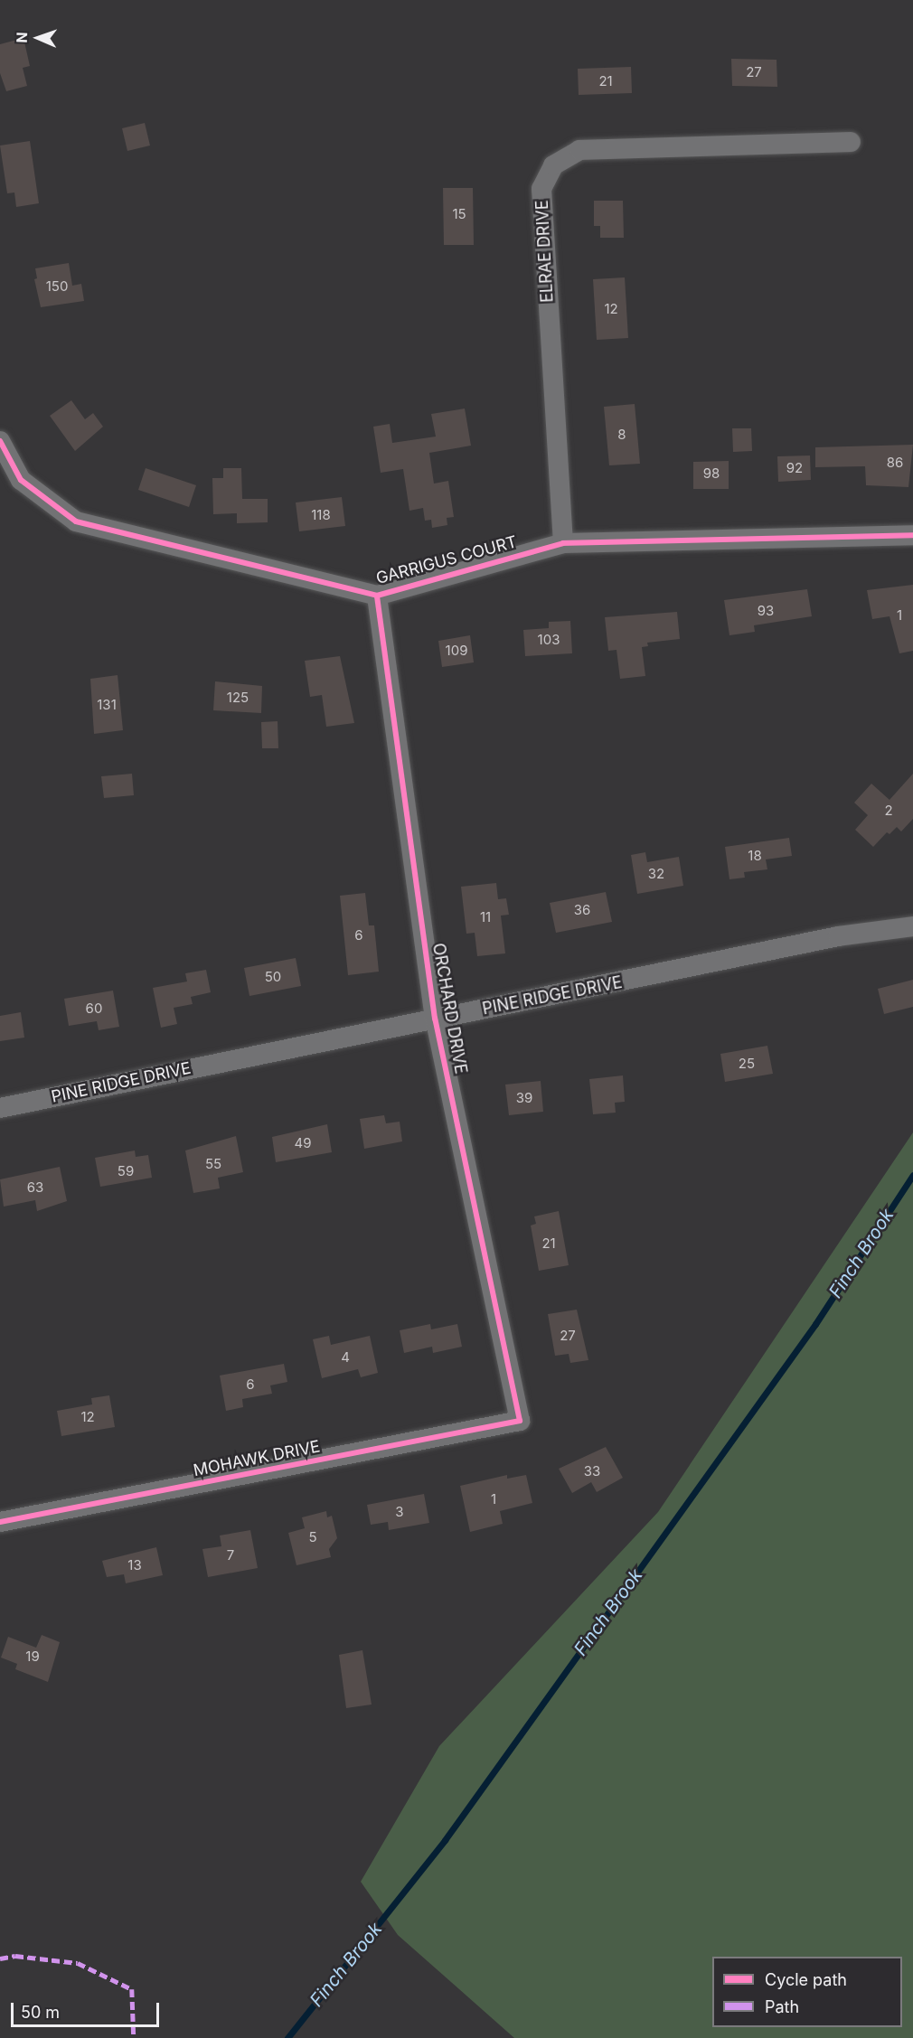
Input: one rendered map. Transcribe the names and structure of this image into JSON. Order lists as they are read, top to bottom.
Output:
{
  "streets": {
    "street": [
      "ELRAE DRIVE",
      "GARRIGUS COURT",
      "PINE RIDGE DRIVE",
      "ORCHARD DRIVE",
      "MOHAWK DRIVE"
    ]
  },
  "crossings": [
    ["ELRAE DRIVE", "GARRIGUS COURT"],
    ["GARRIGUS COURT", "ORCHARD DRIVE"],
    ["PINE RIDGE DRIVE", "ORCHARD DRIVE"],
    ["ORCHARD DRIVE", "MOHAWK DRIVE"]
  ],
  "water": ["Finch Brook"],
  "house_numbers": [
    "27",
    "21",
    "15",
    "150",
    "12",
    "8",
    "86",
    "92",
    "98",
    "118",
    "93",
    "1",
    "103",
    "109",
    "125",
    "131",
    "2",
    "18",
    "32",
    "36",
    "11",
    "6",
    "50",
    "60",
    "25",
    "39",
    "49",
    "55",
    "59",
    "63",
    "21",
    "27",
    "4",
    "6",
    "12",
    "33",
    "1",
    "3",
    "5",
    "7",
    "13",
    "19"
  ],
  "legend": ["Cycle path", "Path"],
  "scale_bar": "50 m",
  "north": "left"
}
